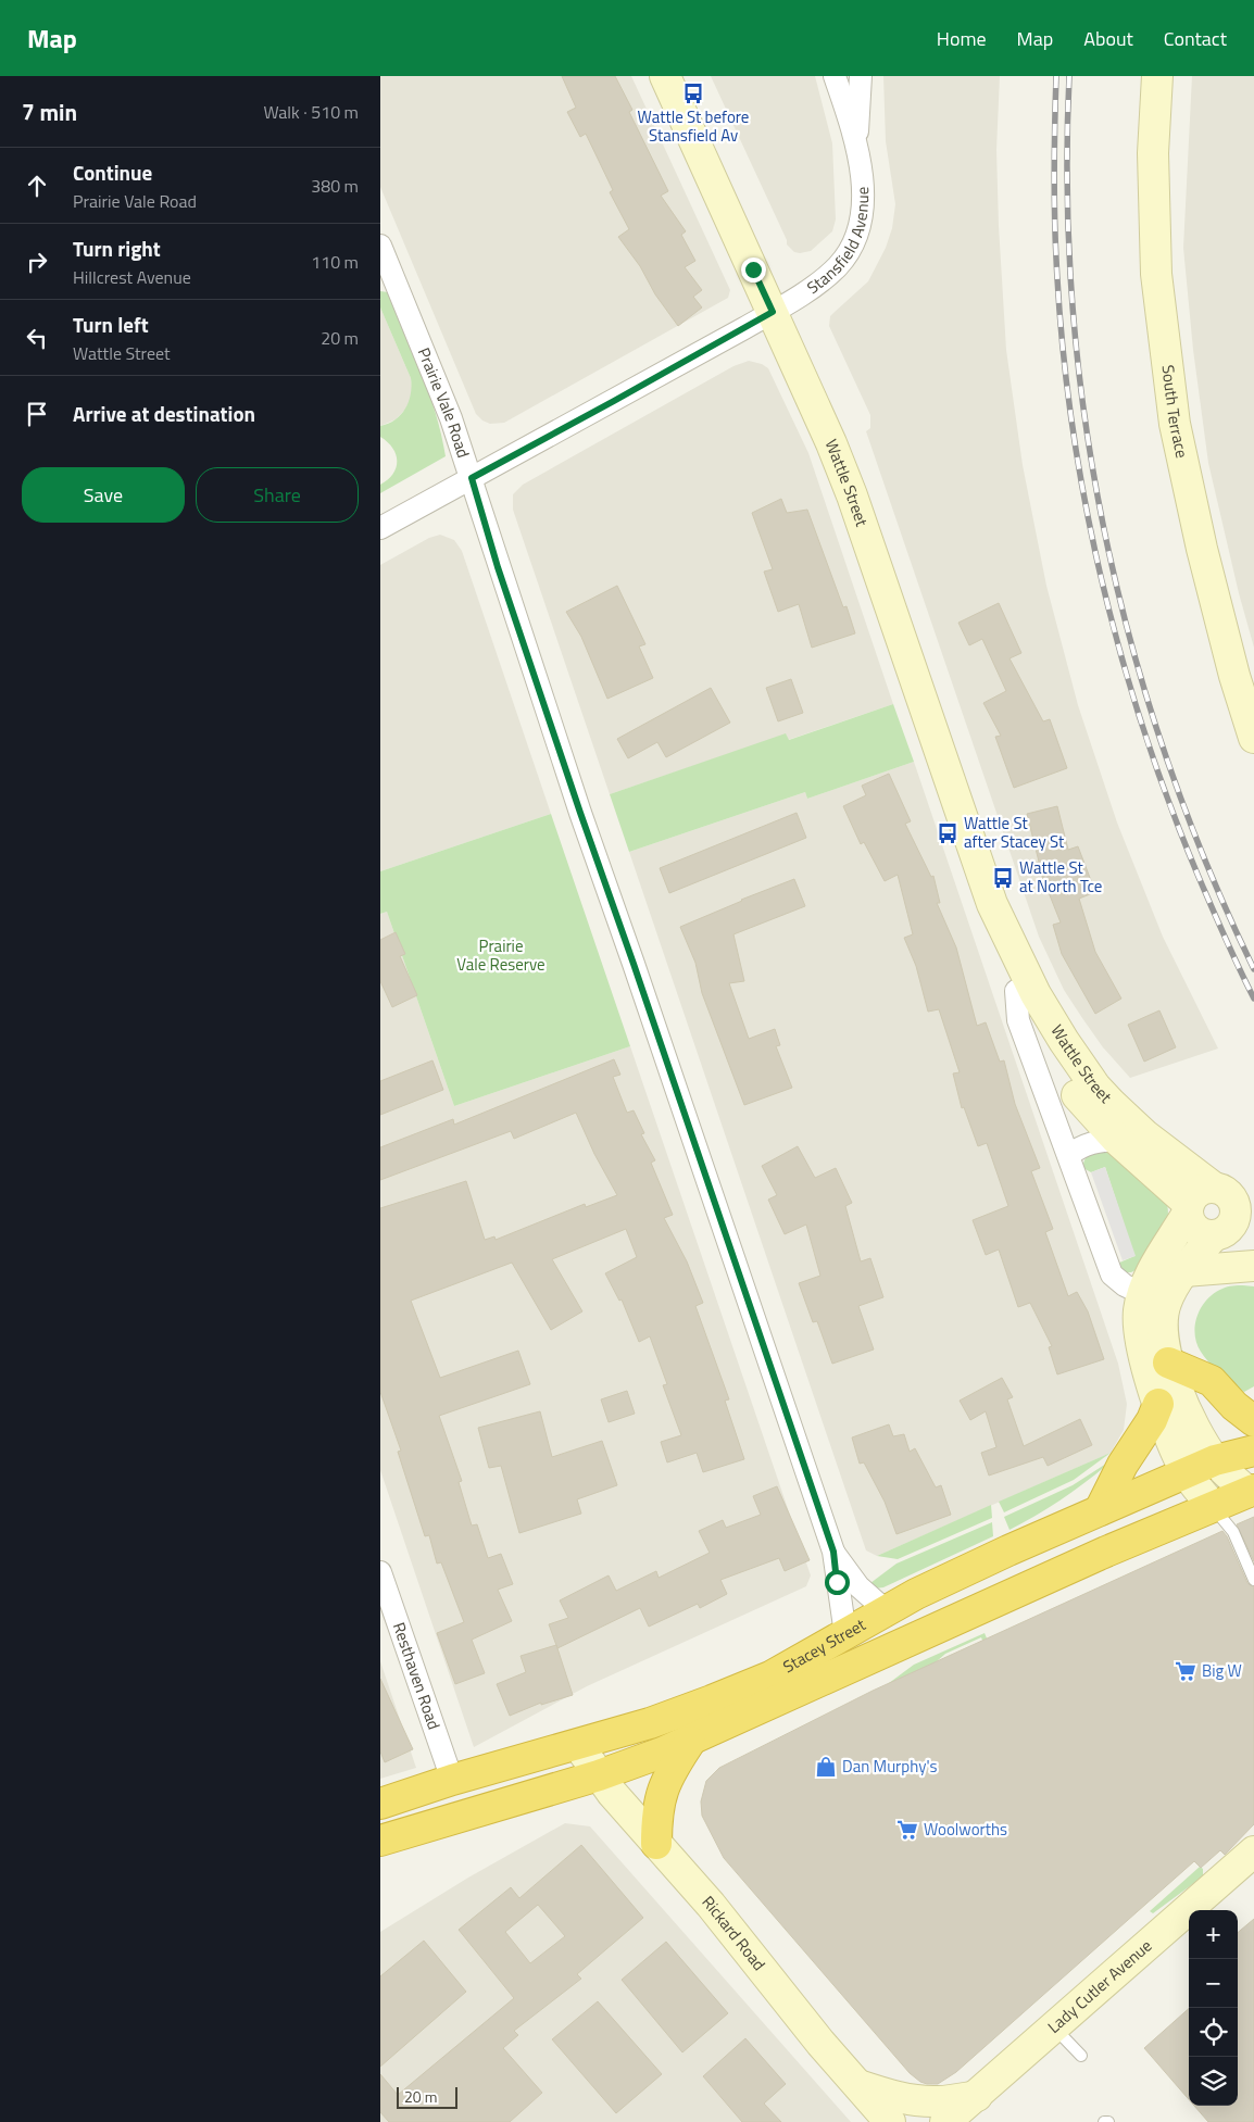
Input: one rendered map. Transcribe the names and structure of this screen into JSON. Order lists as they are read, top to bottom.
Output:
{
  "streets": {
    "highway": ["Stacey Street"],
    "main road": [
      "South Terrace",
      "Wattle Street",
      "Rickard Road",
      "Lady Cutler Avenue"
    ],
    "street": ["Stansfield Avenue", "Prairie Vale Road", "Resthaven Road"]
  },
  "crossings": [
    ["Stansfield Avenue", "Prairie Vale Road"],
    ["Stansfield Avenue", "Wattle Street"],
    ["Prairie Vale Road", "Stacey Street"],
    ["Stacey Street", "Resthaven Road"],
    ["Stacey Street", "Rickard Road"]
  ],
  "parks": ["Prairie Vale Reserve"],
  "places": {
    "bus stop": ["Wattle St before Stansfield Av", "Wattle St after Stacey St", "Wattle St at North Tce"],
    "supermarket": ["Big W", "Woolworths"],
    "shop": ["Dan Murphy's"]
  },
  "scale_bar": "20 m",
  "page": {
    "header": "Map",
    "nav": [
      "Home",
      "Map",
      "About",
      "Contact"
    ],
    "heading": ["7 min", "Walk · 510 m"],
    "list": [
      ["Continue", "Prairie Vale Road", "380 m"],
      ["Turn right", "Hillcrest Avenue", "110 m"],
      ["Turn left", "Wattle Street", "20 m"],
      "Arrive at destination"
    ],
    "buttons": ["Save", "Share"],
    "map_buttons": ["+", "−"],
    "scale": "20 m"
  }
}
